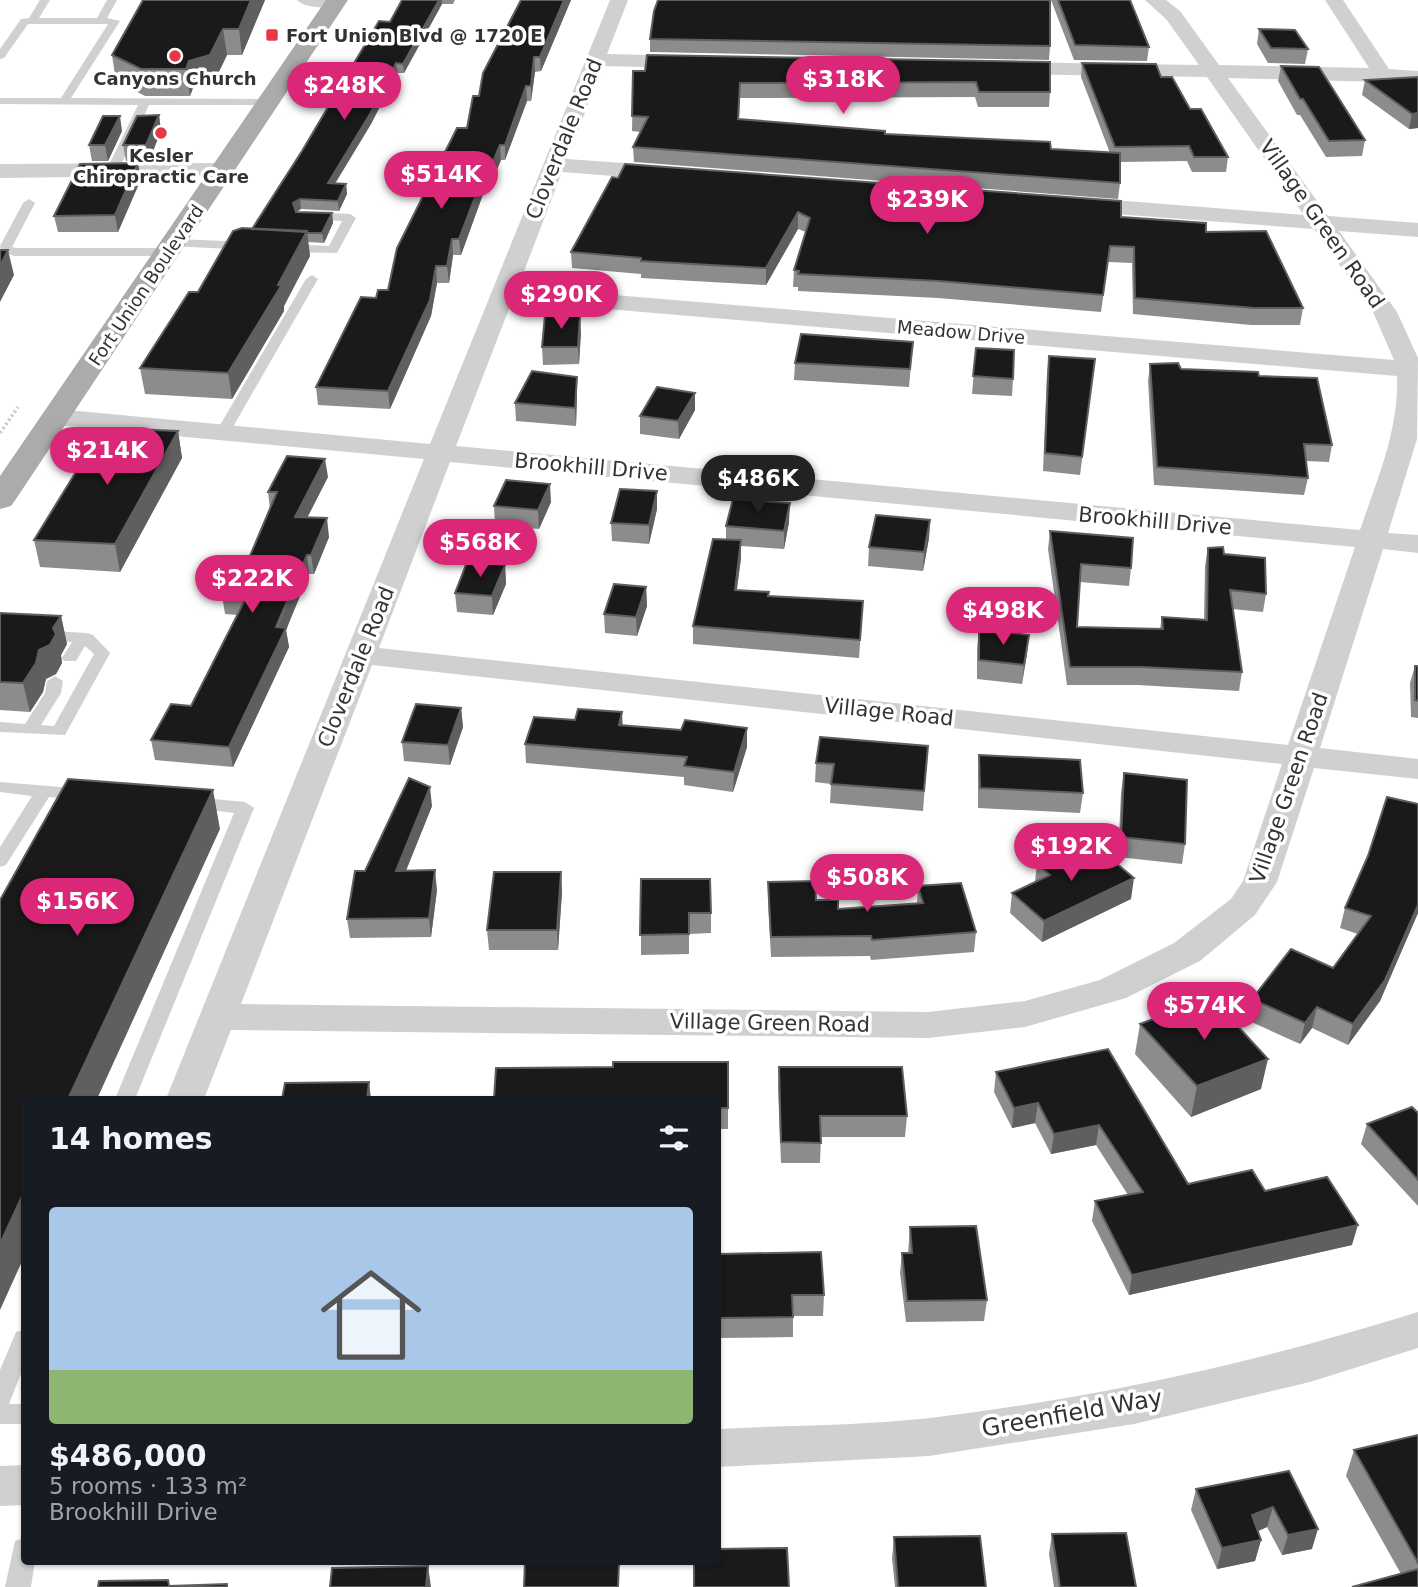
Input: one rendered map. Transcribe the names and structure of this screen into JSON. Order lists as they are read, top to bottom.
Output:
{
  "streets": {
    "main road": ["Fort Union Boulevard"],
    "street": [
      "Cloverdale Road",
      "Village Green Road",
      "Meadow Drive",
      "Brookhill Drive",
      "Village Road",
      "Greenfield Way"
    ]
  },
  "crossings": [
    ["Cloverdale Road", "Village Green Road"],
    ["Cloverdale Road", "Meadow Drive"],
    ["Cloverdale Road", "Brookhill Drive"],
    ["Cloverdale Road", "Village Road"],
    ["Village Green Road", "Meadow Drive"],
    ["Village Green Road", "Brookhill Drive"],
    ["Village Green Road", "Village Road"],
    ["Fort Union Boulevard", "Brookhill Drive"]
  ],
  "places": {
    "transit": ["Fort Union Blvd @ 1720 E"],
    "other": ["Canyons Church", "Kesler Chiropractic Care"]
  },
  "page": {
    "price": [
      "$318K",
      "$248K",
      "$514K",
      "$239K",
      "$290K",
      "$214K",
      "$486K",
      "$568K",
      "$222K",
      "$498K",
      "$192K",
      "$508K",
      "$156K",
      "$574K"
    ],
    "heading": "14 homes",
    "list": [
      {
        "name": "$486,000",
        "note": "5 rooms · 133 m² · Brookhill Drive"
      }
    ]
  }
}
